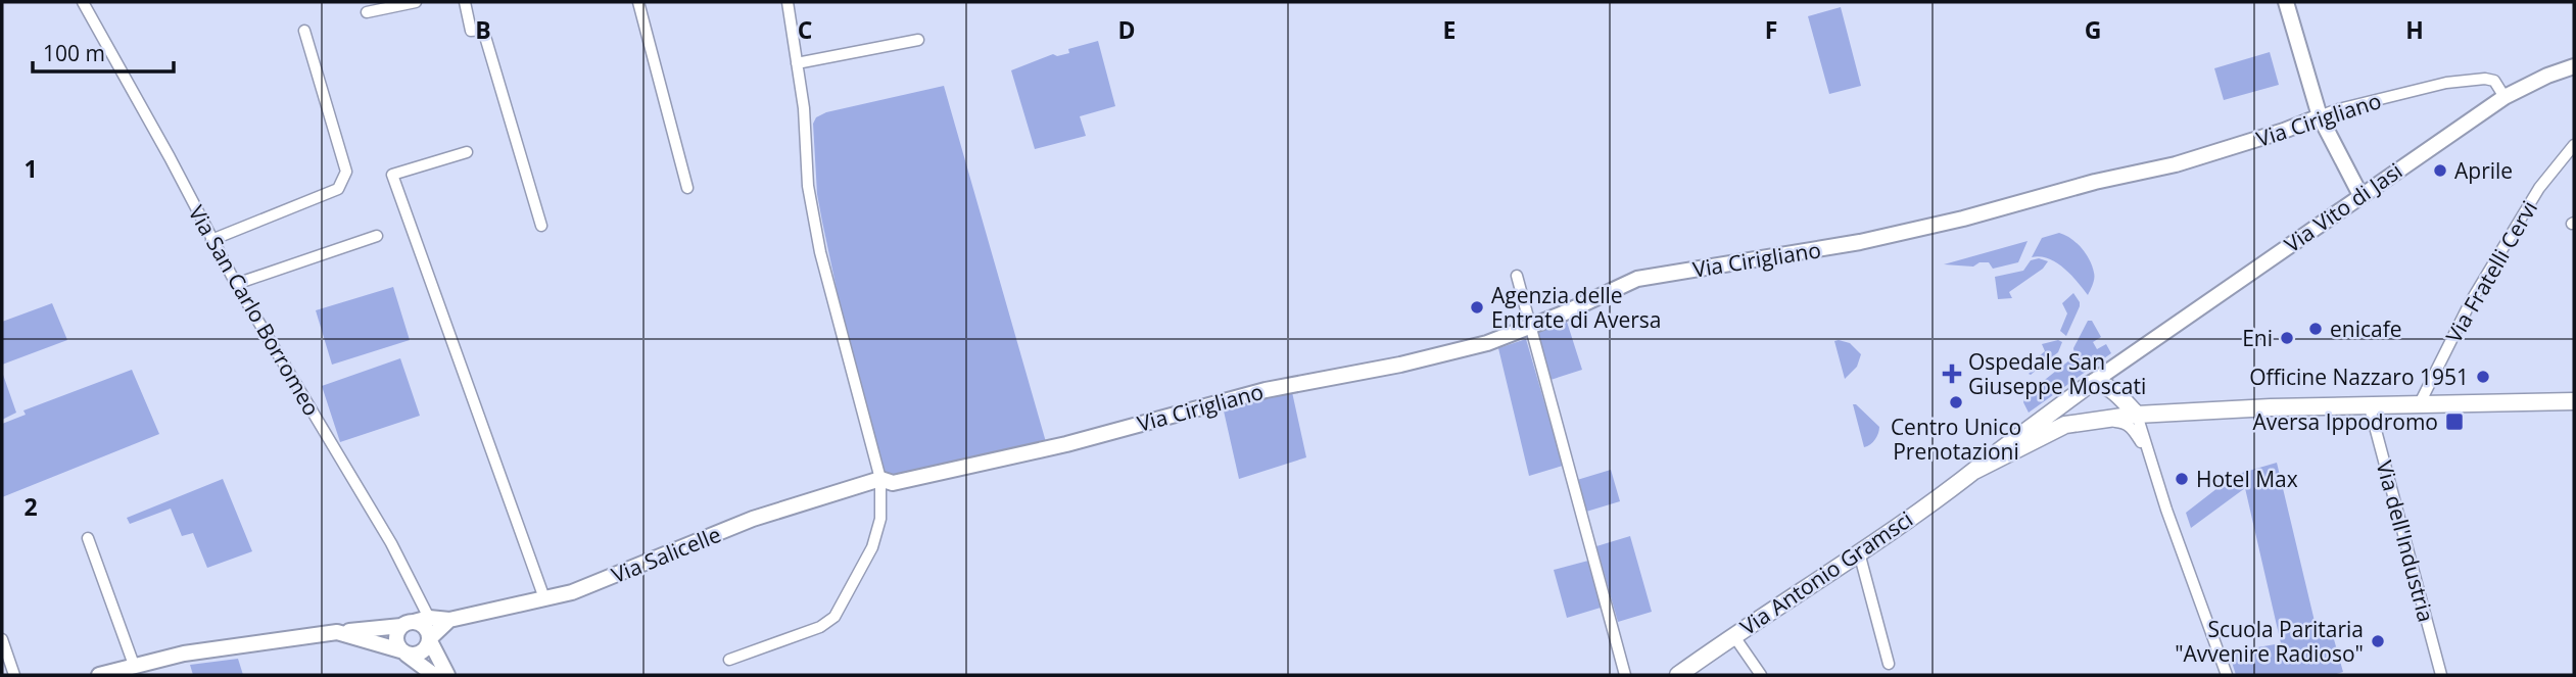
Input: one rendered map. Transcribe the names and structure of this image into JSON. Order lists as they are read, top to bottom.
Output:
{
  "streets": {
    "main road": ["Via Antonio Gramsci"],
    "street": [
      "Via Cirigliano",
      "Via Vito di Jasi",
      "Via Fratelli Cervi",
      "Via San Carlo Borromeo",
      "Via dell'Industria",
      "Via Salicelle"
    ]
  },
  "crossings": [
    ["Via Cirigliano", "Via Vito di Jasi"],
    ["Via Cirigliano", "Via Salicelle"],
    ["Via Vito di Jasi", "Via Antonio Gramsci"],
    ["Via Fratelli Cervi", "Via Antonio Gramsci"],
    ["Via dell'Industria", "Via Antonio Gramsci"]
  ],
  "places": {
    "other": [
      "Aprile",
      "Agenzia delle Entrate di Aversa",
      "enicafe",
      "Eni",
      "Officine Nazzaro 1951",
      "Centro Unico Prenotazioni",
      "Hotel Max",
      "Scuola Paritaria \"Avvenire Radioso\""
    ],
    "health": ["Ospedale San Giuseppe Moscati"],
    "transit": ["Aversa Ippodromo"]
  },
  "scale_bar": "100 m",
  "grid": {
    "columns": [
      "B",
      "C",
      "D",
      "E",
      "F",
      "G",
      "H"
    ],
    "rows": ["1", "2"]
  }
}
